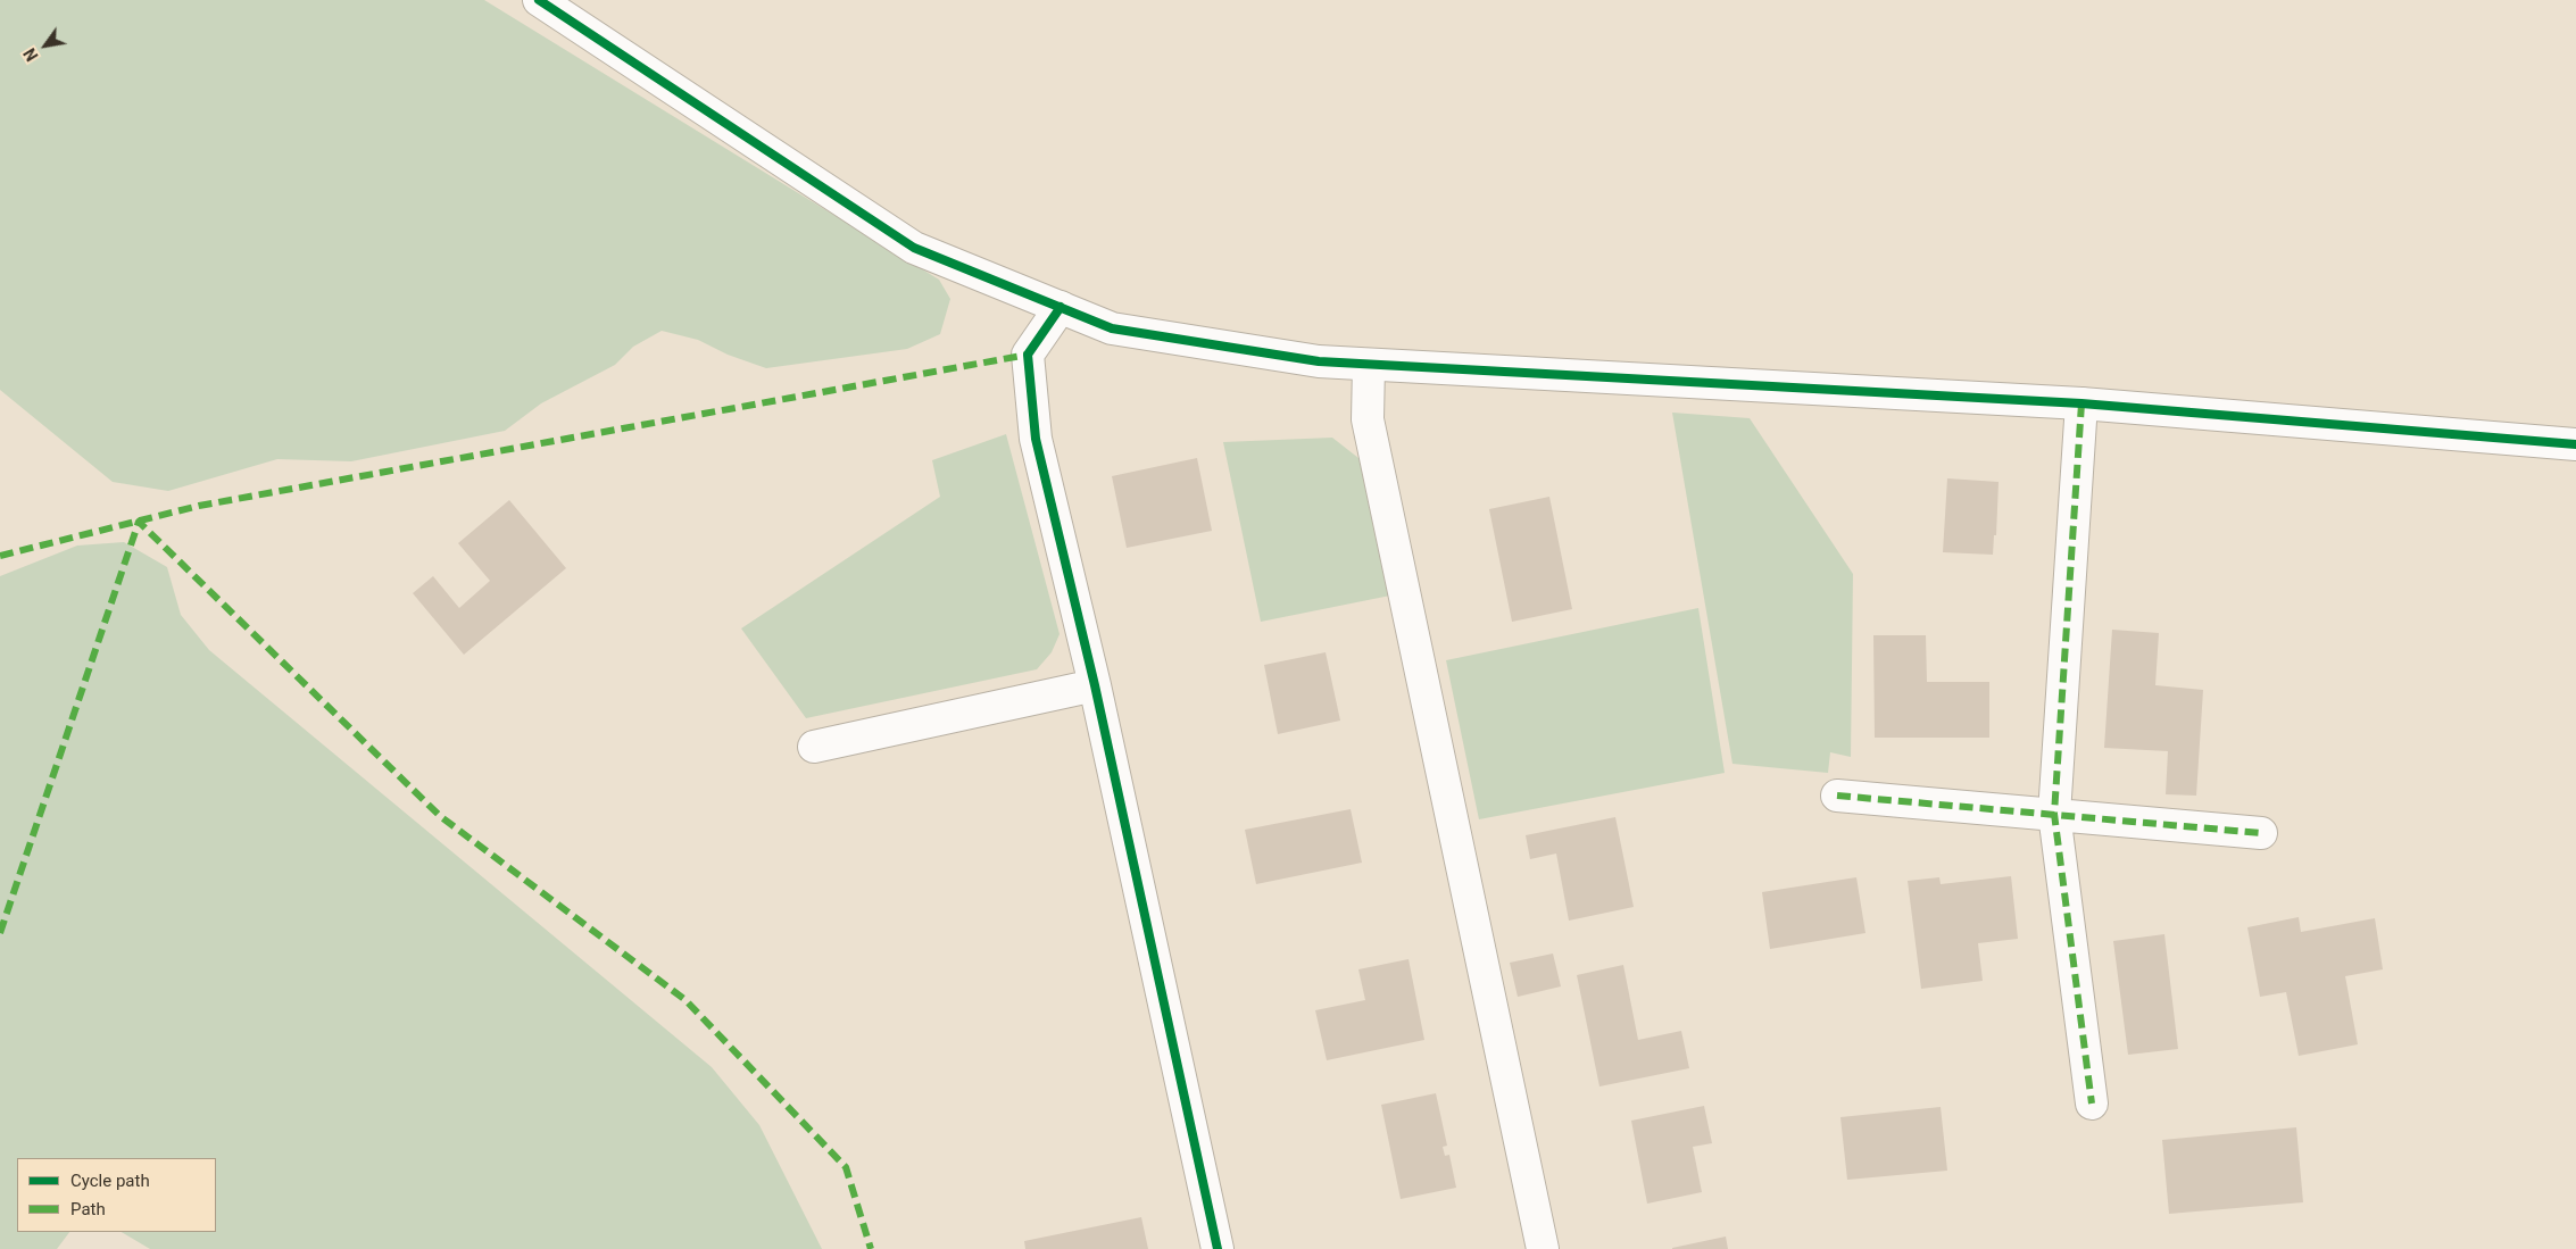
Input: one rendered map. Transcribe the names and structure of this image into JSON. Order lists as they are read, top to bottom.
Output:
{
  "legend": ["Cycle path", "Path"],
  "north": "bottom left"
}
